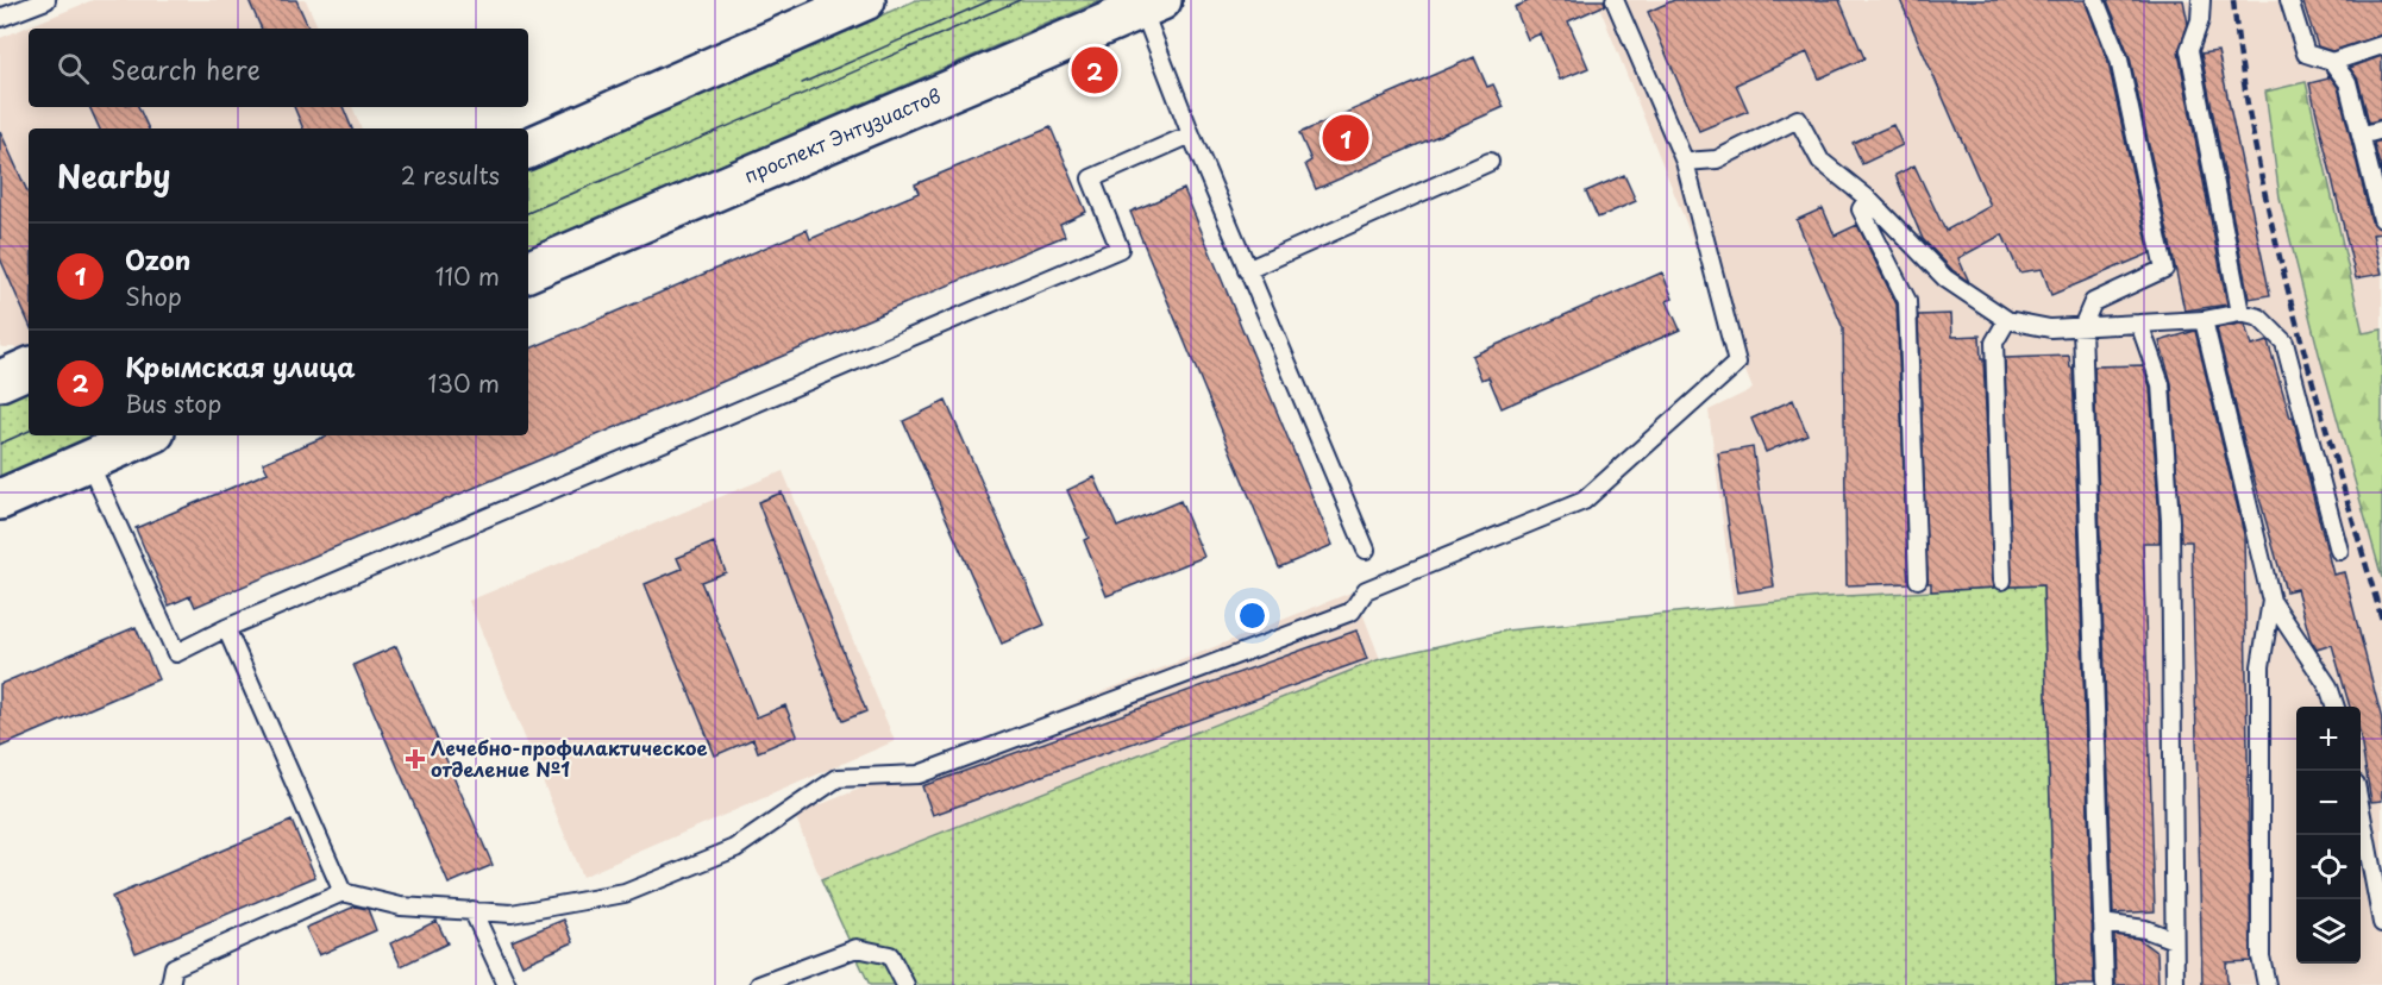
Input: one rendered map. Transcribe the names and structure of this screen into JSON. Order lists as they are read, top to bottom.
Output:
{
  "streets": {
    "main road": ["проспект Энтузиастов"]
  },
  "places": {
    "health": ["Лечебно-профилактическое отделение №1"]
  },
  "page": {
    "search": "Search here",
    "pins": ["2", "1"],
    "heading": ["Nearby", "2 results"],
    "list": [
      {
        "mark": "1",
        "name": "Ozon",
        "note": "Shop",
        "value": "110 m"
      },
      {
        "mark": "2",
        "name": "Крымская улица",
        "note": "Bus stop",
        "value": "130 m"
      }
    ],
    "map_buttons": ["+", "−"]
  }
}
